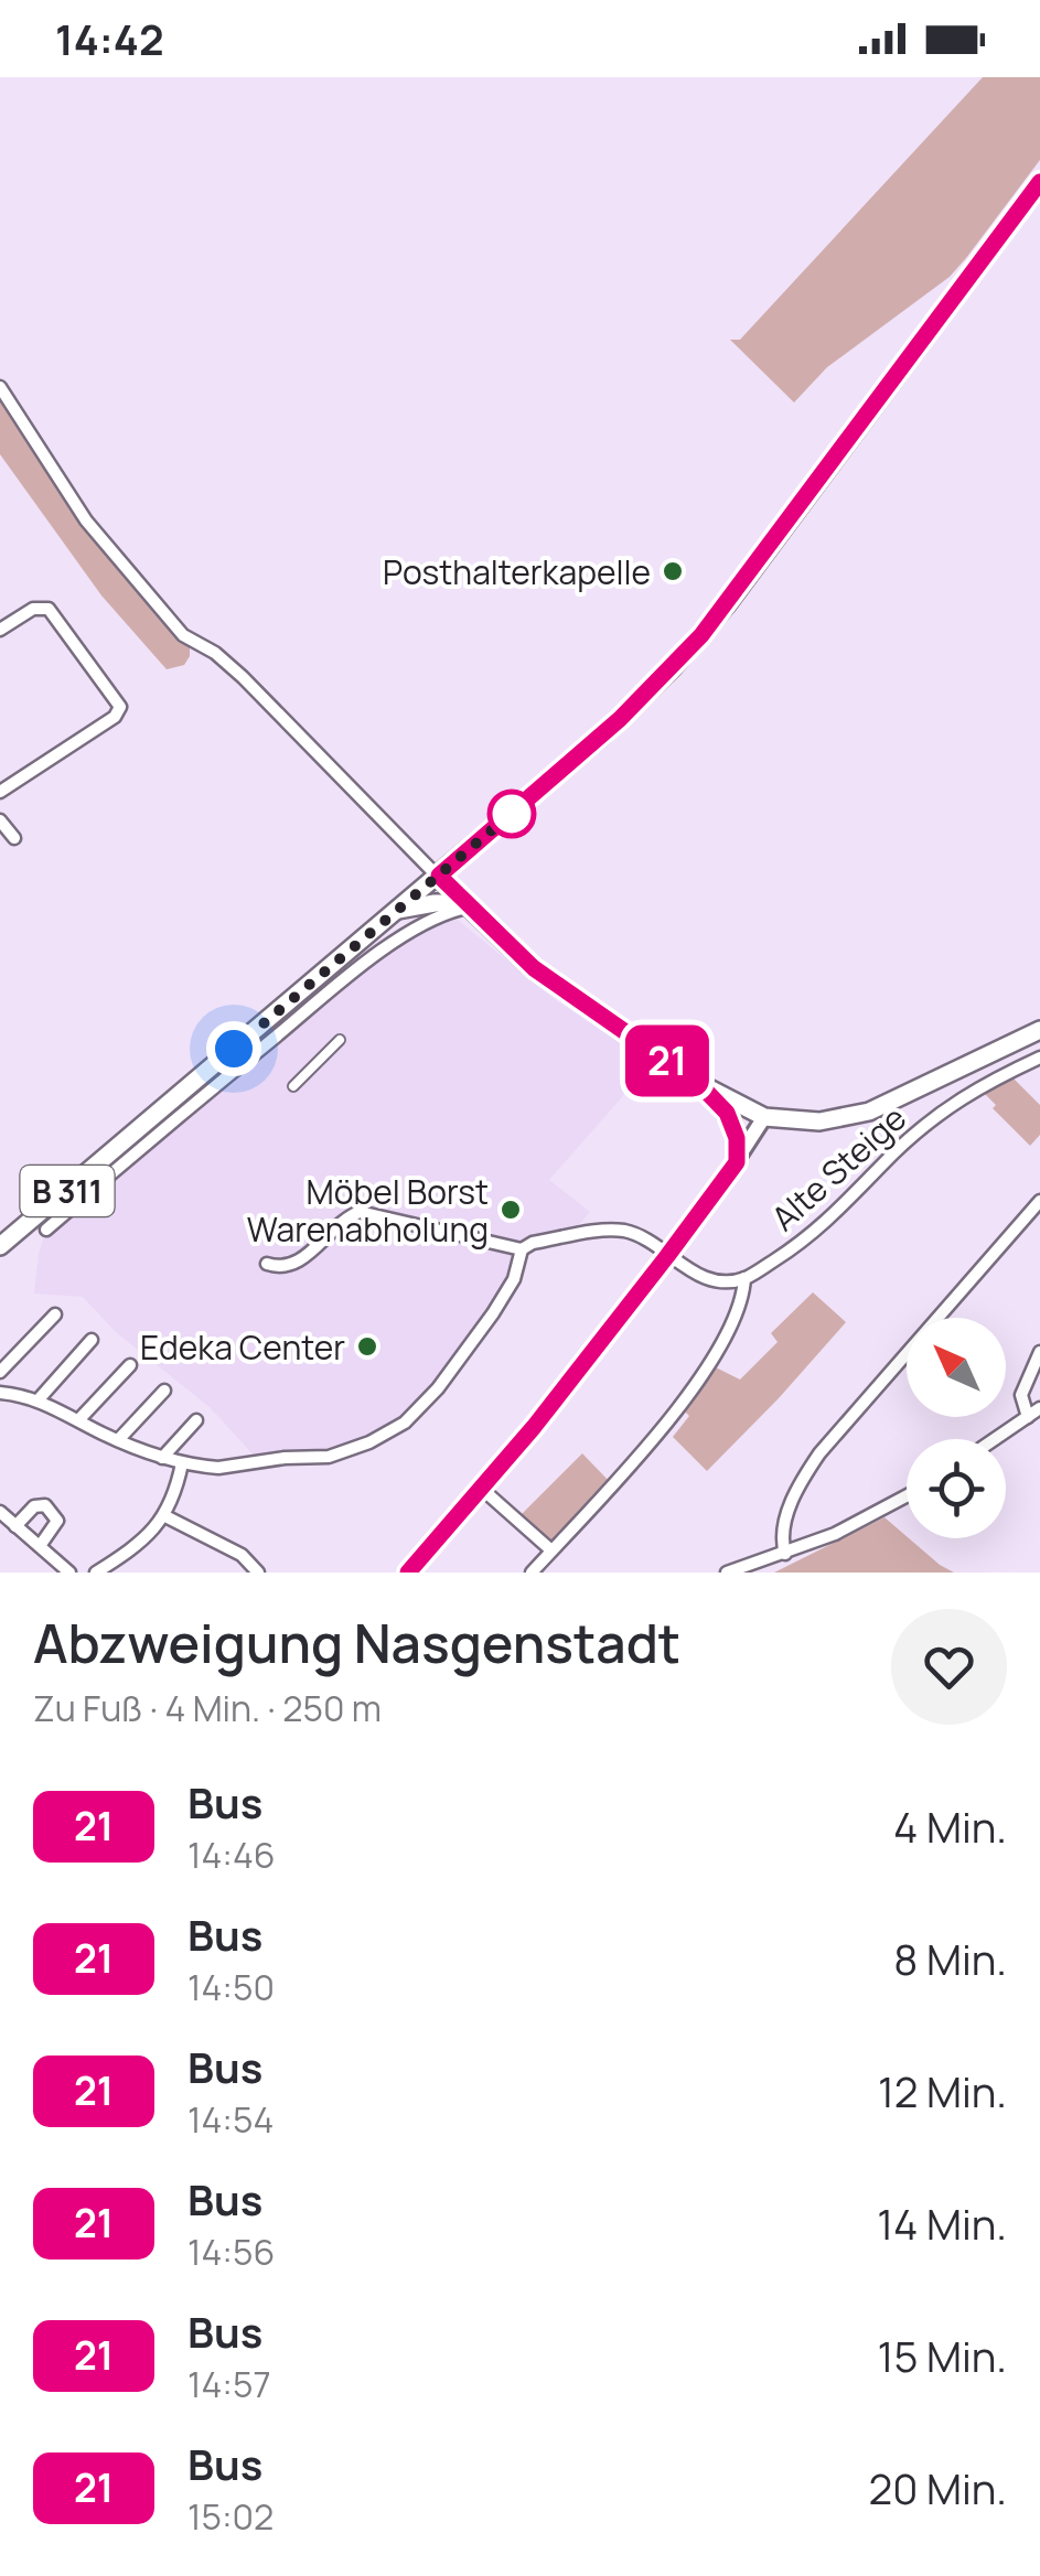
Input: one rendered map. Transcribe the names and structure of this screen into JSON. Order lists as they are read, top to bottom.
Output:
{
  "streets": {
    "main road": ["B 311"],
    "street": ["Alte Steige"]
  },
  "places": ["Posthalterkapelle", "Möbel Borst Warenabholung", "Edeka Center"],
  "lines": ["bus line 21"],
  "north": "top left",
  "page": {
    "status": "14:42",
    "on_map": "21",
    "heading": ["Abzweigung Nasgenstadt", "Zu Fuß · 4 Min. · 250 m"],
    "list": [
      {
        "mark": "21",
        "name": "Bus",
        "note": "14:46",
        "value": "4 Min."
      },
      {
        "mark": "21",
        "name": "Bus",
        "note": "14:50",
        "value": "8 Min."
      },
      {
        "mark": "21",
        "name": "Bus",
        "note": "14:54",
        "value": "12 Min."
      },
      {
        "mark": "21",
        "name": "Bus",
        "note": "14:56",
        "value": "14 Min."
      },
      {
        "mark": "21",
        "name": "Bus",
        "note": "14:57",
        "value": "15 Min."
      },
      {
        "mark": "21",
        "name": "Bus",
        "note": "15:02",
        "value": "20 Min."
      }
    ]
  }
}
